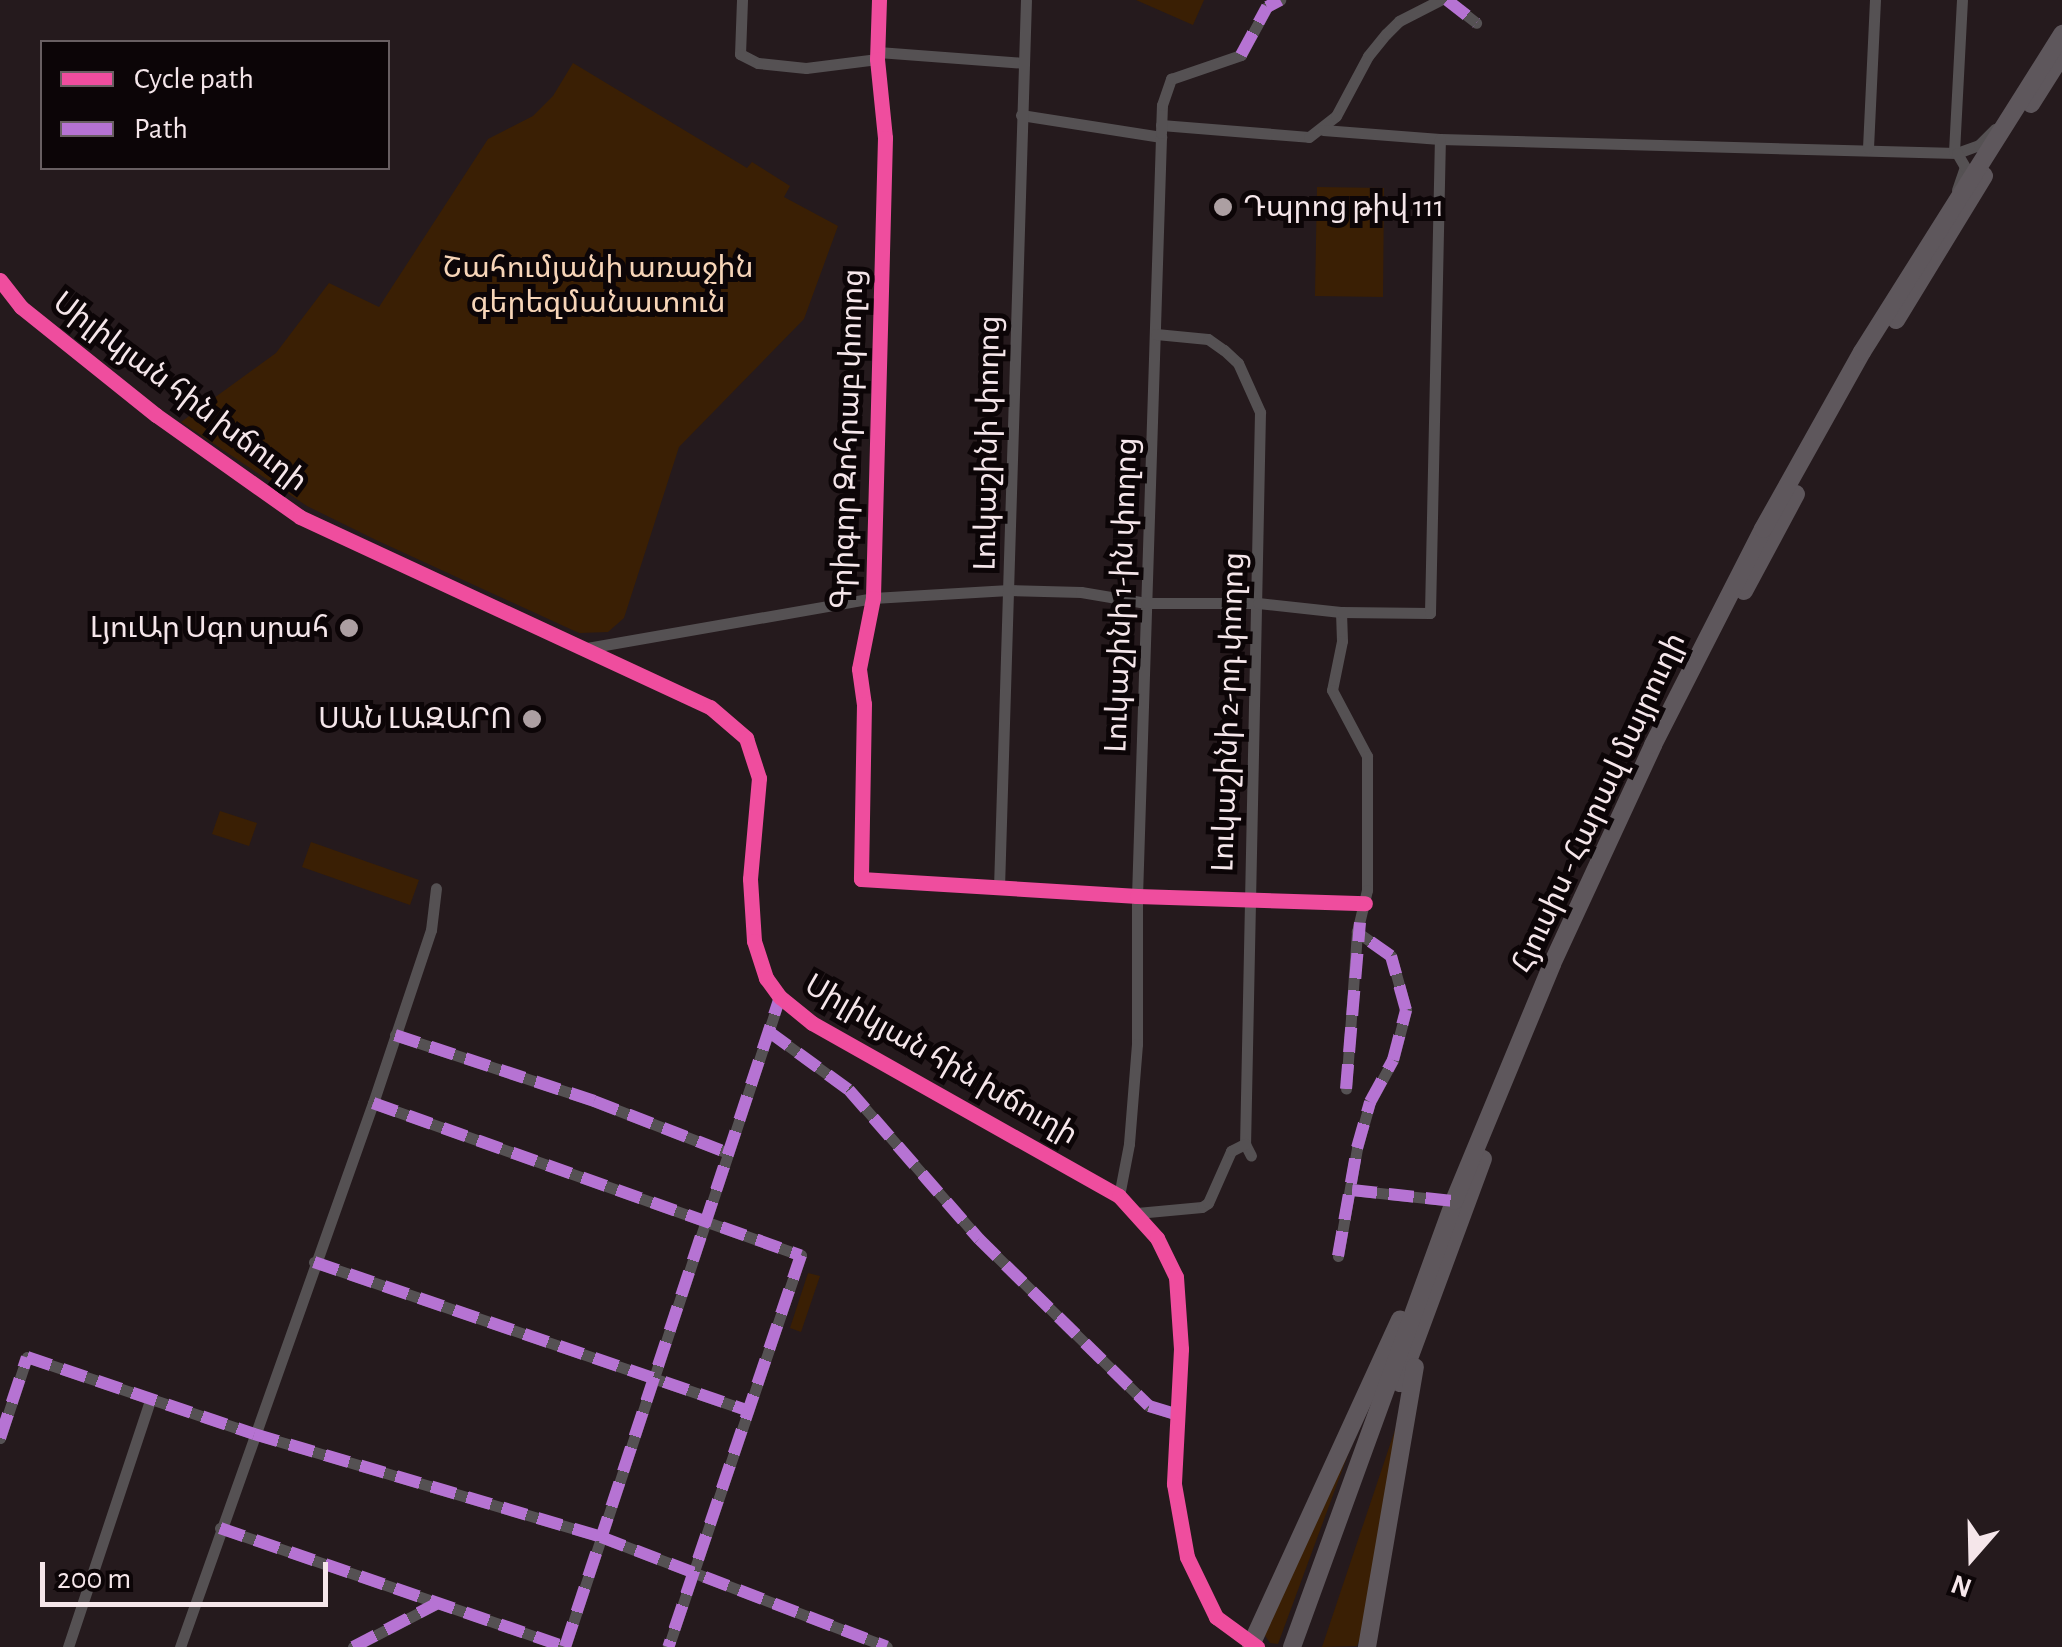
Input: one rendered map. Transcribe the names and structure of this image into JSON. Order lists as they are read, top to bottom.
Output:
{
  "streets": {
    "highway": ["Հյուսիս - Հարավ մայրուղի"],
    "street": [
      "Սիլիկյան հին խճուղի",
      "Գրիգոր Զոհրաբ փողոց",
      "Լուկաշինի փողոց",
      "Լուկաշինի 1-ին փողոց",
      "Լուկաշինի 2-րդ փողոց"
    ]
  },
  "crossings": [
    ["Սիլիկյան հին խճուղի", "Լուկաշինի 1-ին փողոց"],
    ["Գրիգոր Զոհրաբ փողոց", "Լուկաշինի փողոց"],
    ["Լուկաշինի 1-ին փողոց", "Լուկաշինի 2-րդ փողոց"]
  ],
  "parks": ["Շահումյանի առաջին գերեզմանատուն"],
  "places": ["Դպրոց թիվ 111", "ԼյուԱր Սգո սրահ", "ՍԱՆ ԼԱԶԱՐՈ"],
  "legend": ["Cycle path", "Path"],
  "scale_bar": "200 m",
  "north": "bottom"
}
